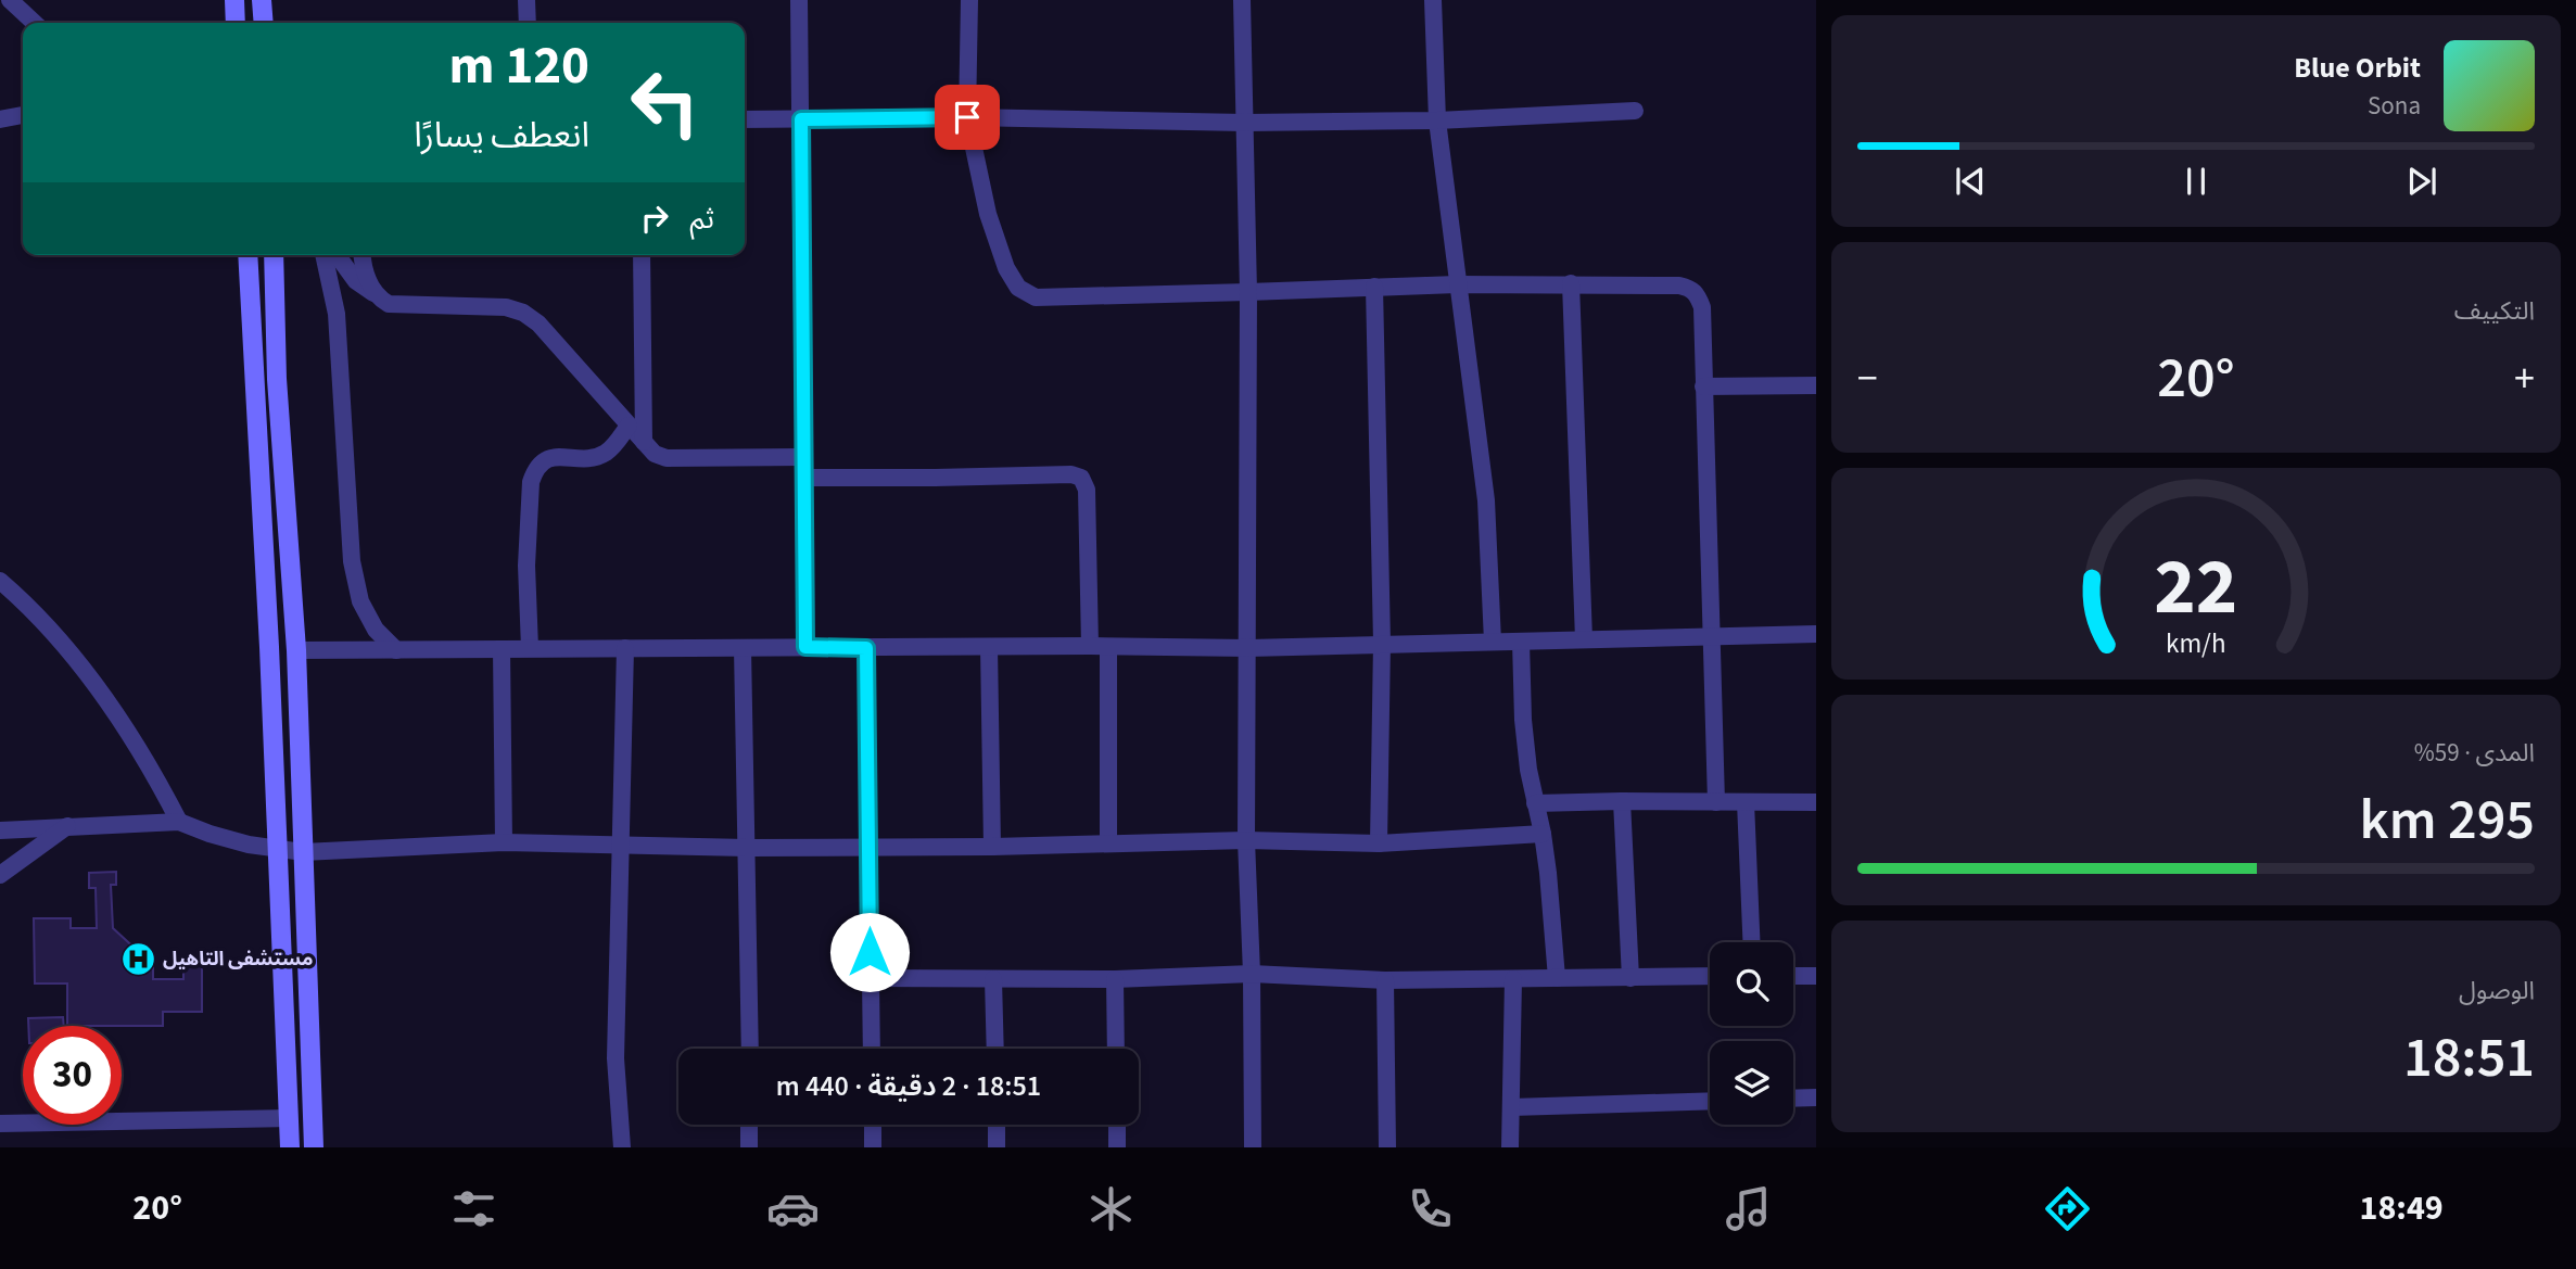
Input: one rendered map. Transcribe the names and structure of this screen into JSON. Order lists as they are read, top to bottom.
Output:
{
  "places": {
    "hospital": ["مستشفى التاهيل"]
  },
  "page": {
    "turn": ["120 m", "انعطف يسارًا"],
    "song": ["Blue Orbit", "Sona"],
    "then": "ثم",
    "tile": [
      "التكييف",
      ["المدى · 59%", "295 km"],
      ["الوصول", "18:51"]
    ],
    "heat": ["−", "20°", "+"],
    "limit": "30",
    "trip": "18:51 · 2 دقيقة · 440 m",
    "tabs": ["18:49", "20°"],
    "gauge": ["22", "km/h"]
  }
}
